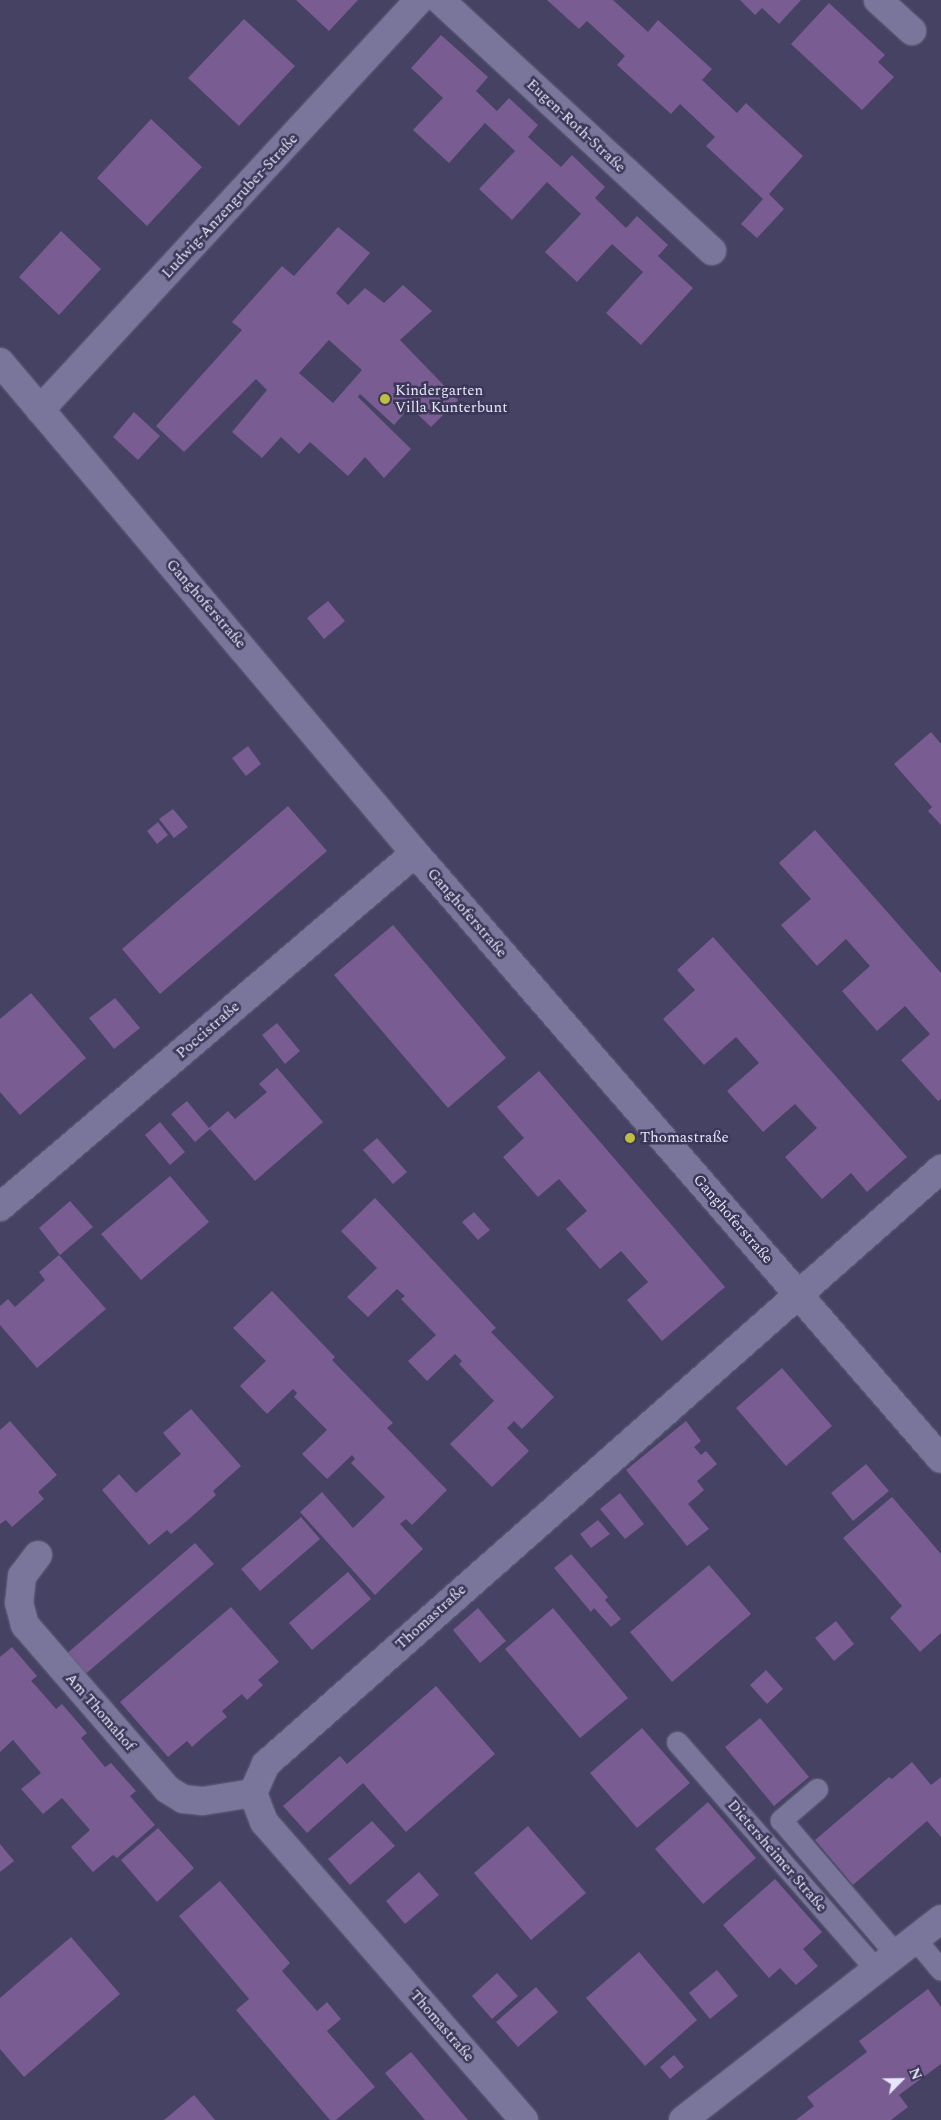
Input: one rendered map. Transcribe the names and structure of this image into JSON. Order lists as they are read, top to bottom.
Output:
{
  "streets": {
    "street": [
      "Eugen-Roth-Straße",
      "Ludwig-Anzengruber-Straße",
      "Ganghoferstraße",
      "Poccistraße",
      "Thomastraße",
      "Am Thomahof"
    ],
    "lane": ["Dietersheimer Straße"]
  },
  "crossings": [
    ["Ludwig-Anzengruber-Straße", "Ganghoferstraße"],
    ["Ganghoferstraße", "Poccistraße"],
    ["Ganghoferstraße", "Thomastraße"],
    ["Thomastraße", "Am Thomahof"]
  ],
  "places": ["Kindergarten Villa Kunterbunt", "Thomastraße"],
  "north": "top right"
}
